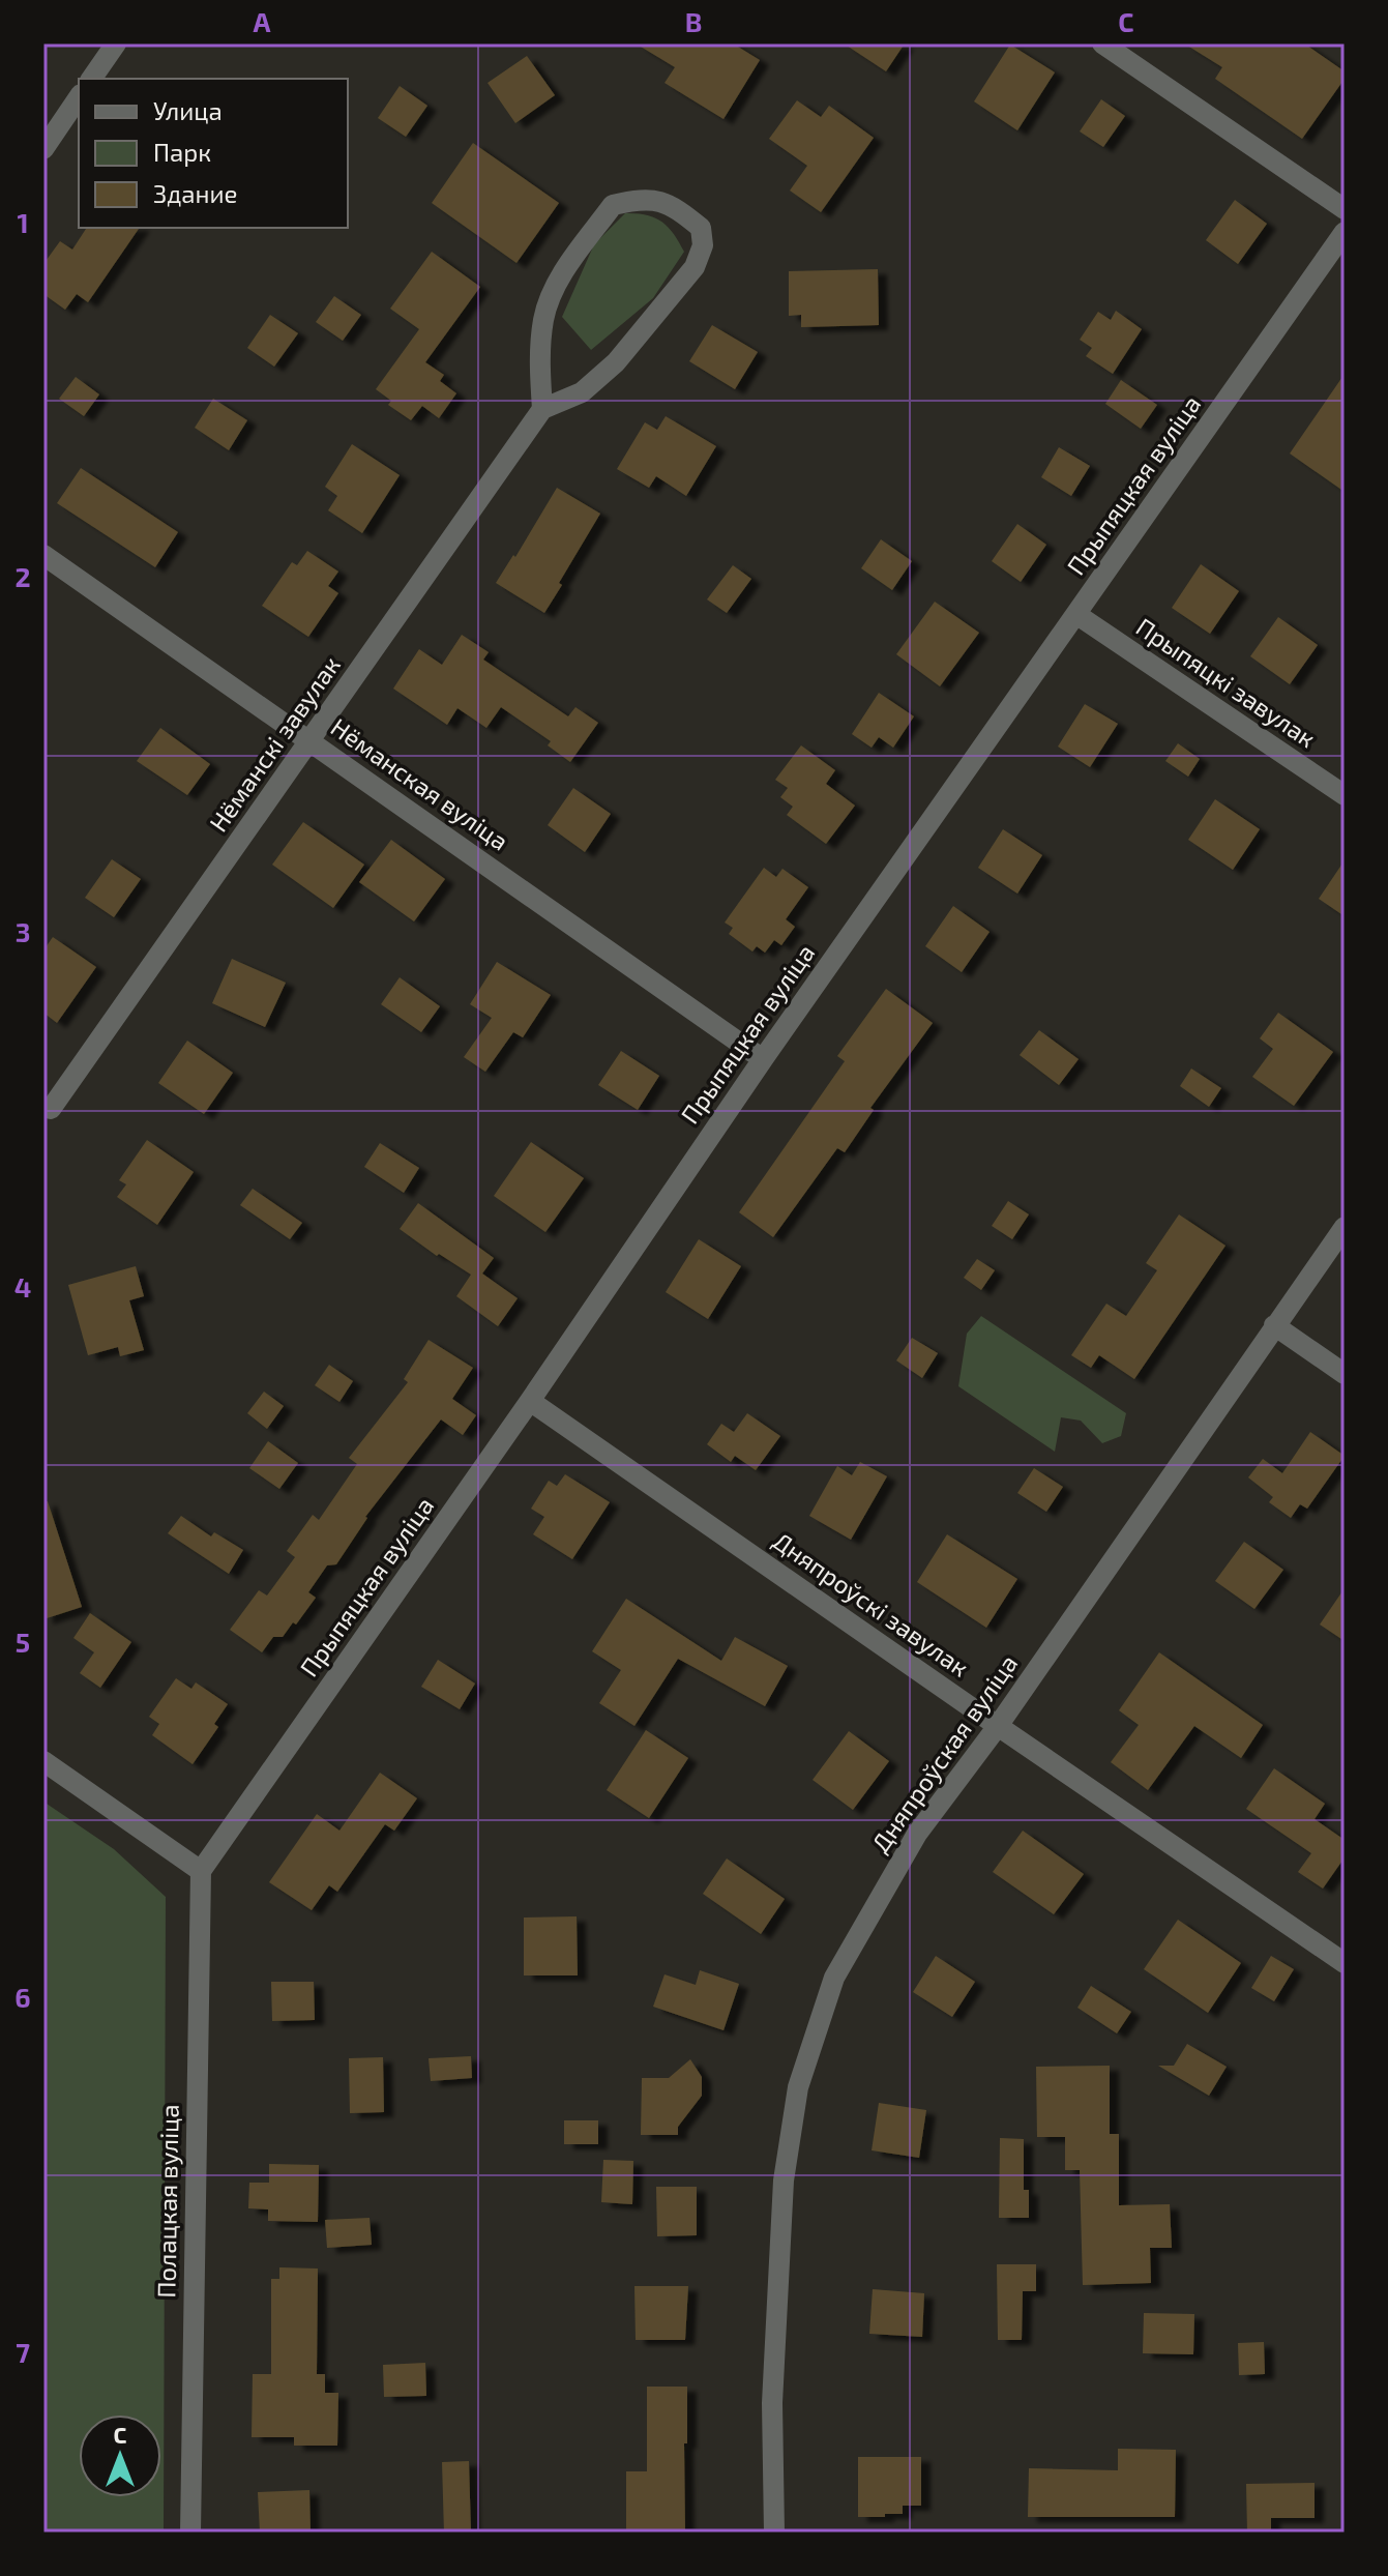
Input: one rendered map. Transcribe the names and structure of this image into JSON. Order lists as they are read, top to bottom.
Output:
{
  "streets": {
    "street": [
      "Прыпяцкая вуліца",
      "Прыпяцкі завулак",
      "Нёманскі завулак",
      "Нёманская вуліца",
      "Дняпроўскі завулак",
      "Дняпроўская вуліца",
      "Полацкая вуліца"
    ]
  },
  "crossings": [
    ["Прыпяцкая вуліца", "Прыпяцкі завулак"],
    ["Прыпяцкая вуліца", "Нёманская вуліца"],
    ["Прыпяцкая вуліца", "Дняпроўскі завулак"],
    ["Прыпяцкая вуліца", "Полацкая вуліца"],
    ["Нёманскі завулак", "Нёманская вуліца"],
    ["Дняпроўскі завулак", "Дняпроўская вуліца"]
  ],
  "legend": ["Улица", "Парк", "Здание"],
  "north": "top",
  "grid": {
    "columns": ["A", "B", "C"],
    "rows": [
      "1",
      "2",
      "3",
      "4",
      "5",
      "6",
      "7"
    ]
  }
}
